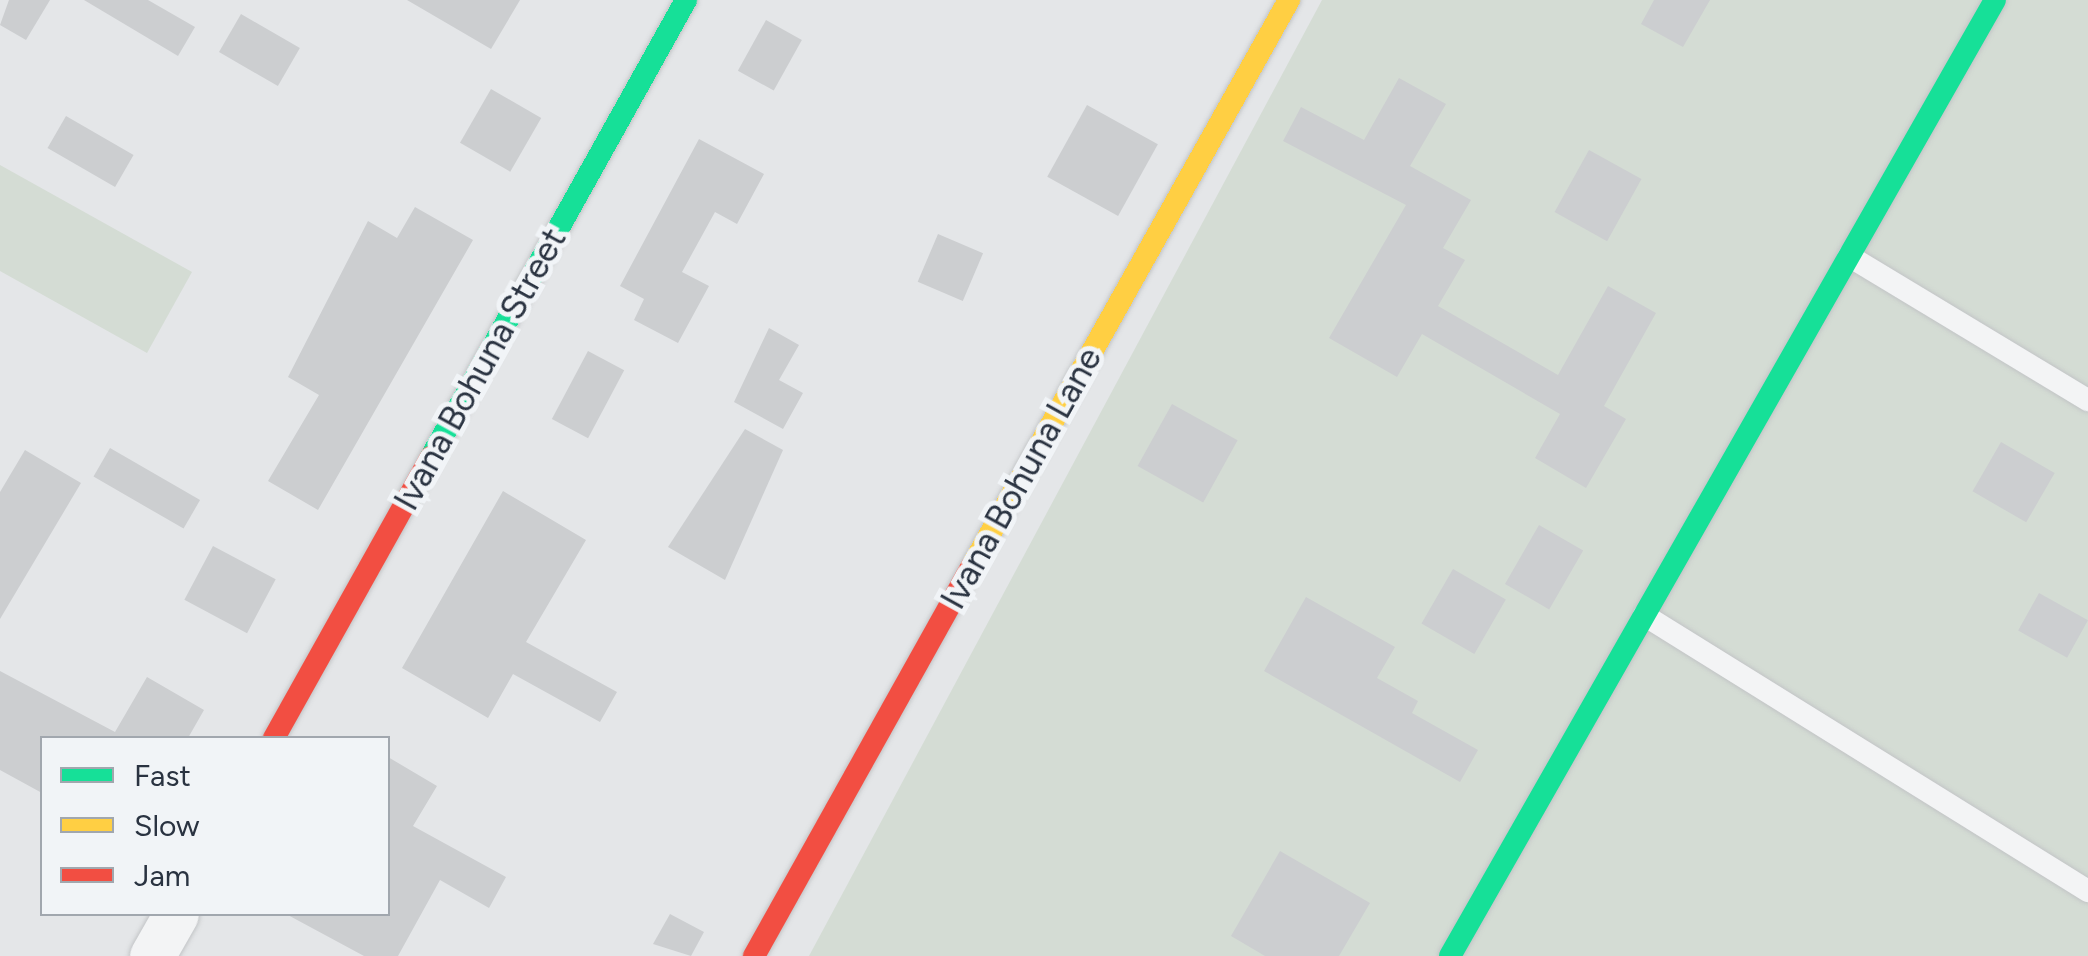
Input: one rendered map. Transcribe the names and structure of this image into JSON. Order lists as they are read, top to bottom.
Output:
{
  "streets": {
    "street": ["Ivana Bohuna Street", "Ivana Bohuna Lane"]
  },
  "legend": ["Fast", "Slow", "Jam"]
}
